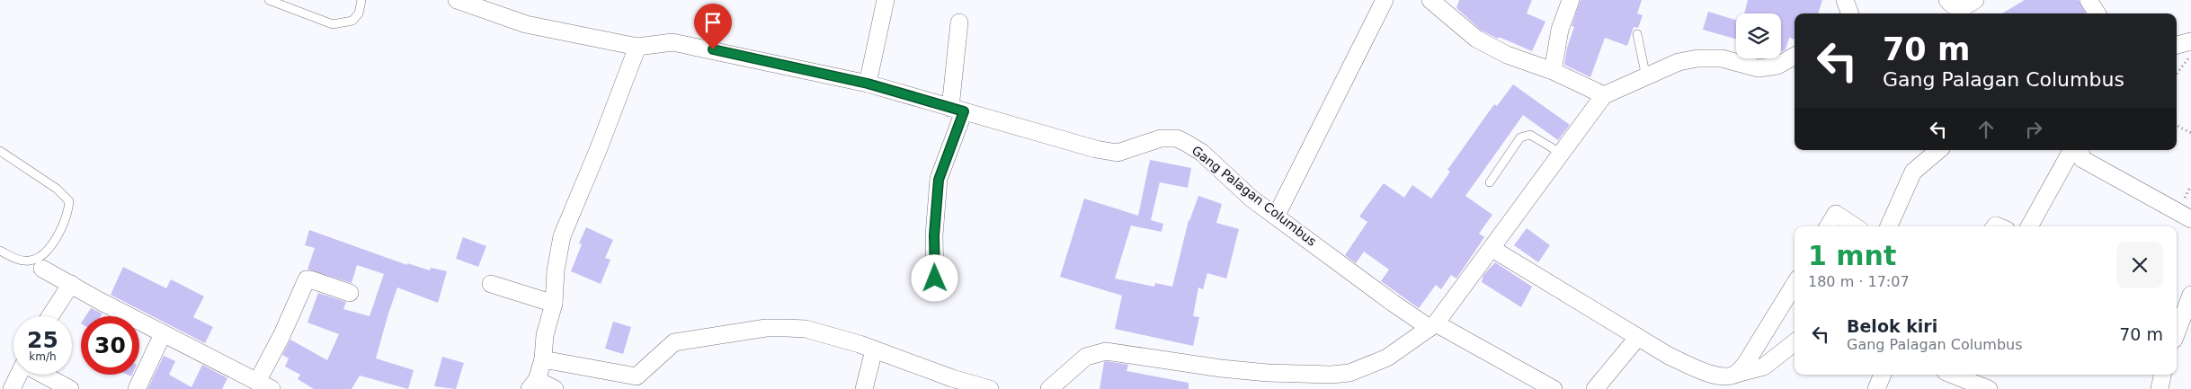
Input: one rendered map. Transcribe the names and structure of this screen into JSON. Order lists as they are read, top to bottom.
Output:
{
  "streets": {
    "street": ["Gang Palagan Columbus"]
  },
  "page": {
    "turn": ["70 m", "Gang Palagan Columbus"],
    "heading": ["1 mnt", "180 m · 17:07"],
    "list": [
      {
        "name": "Belok kiri",
        "note": "Gang Palagan Columbus",
        "value": "70 m"
      }
    ],
    "speed": "25 km/h",
    "limit": "30"
  }
}
